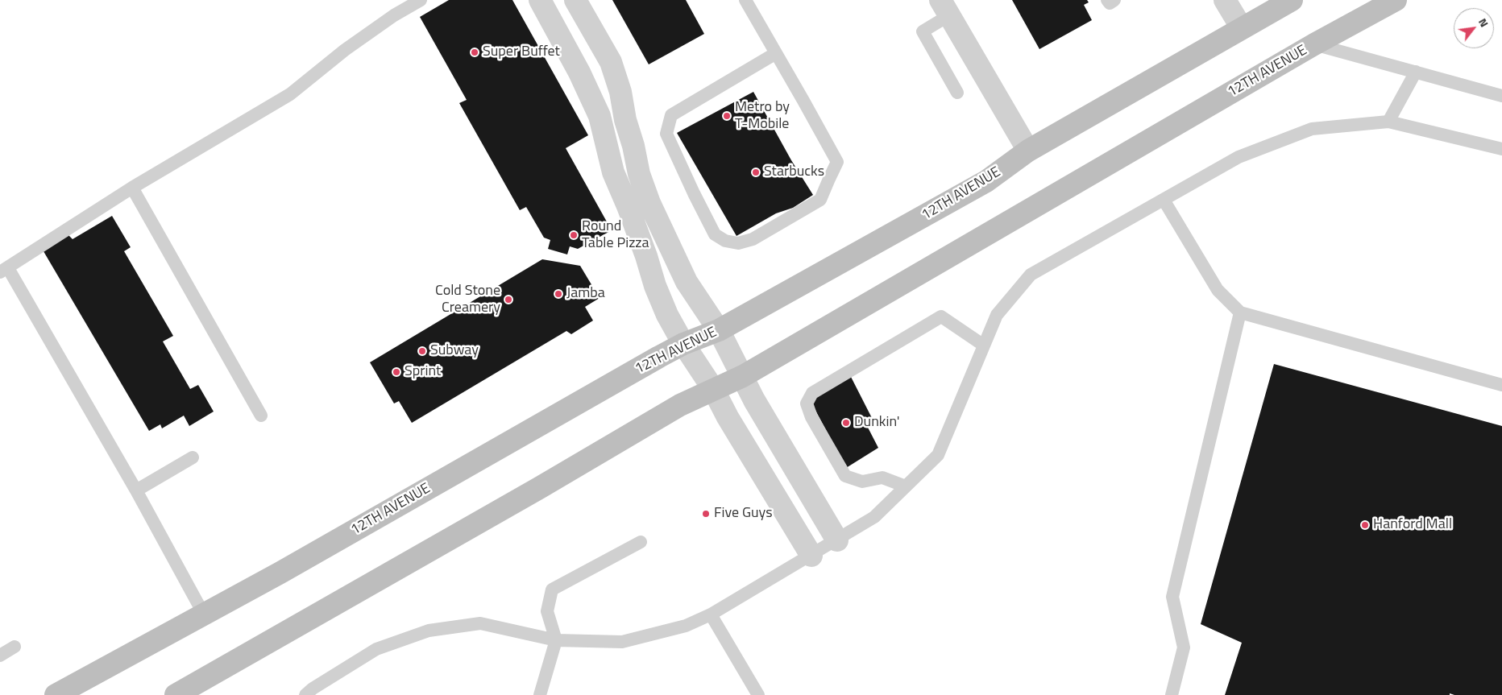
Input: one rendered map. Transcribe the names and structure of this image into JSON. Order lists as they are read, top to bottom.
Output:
{
  "streets": {
    "main road": ["12TH AVENUE"]
  },
  "places": [
    "Super Buffet",
    "Metro by T-Mobile",
    "Starbucks",
    "Round Table Pizza",
    "Jamba",
    "Cold Stone Creamery",
    "Subway",
    "Sprint",
    "Dunkin'",
    "Five Guys",
    "Hanford Mall"
  ],
  "north": "top right"
}
